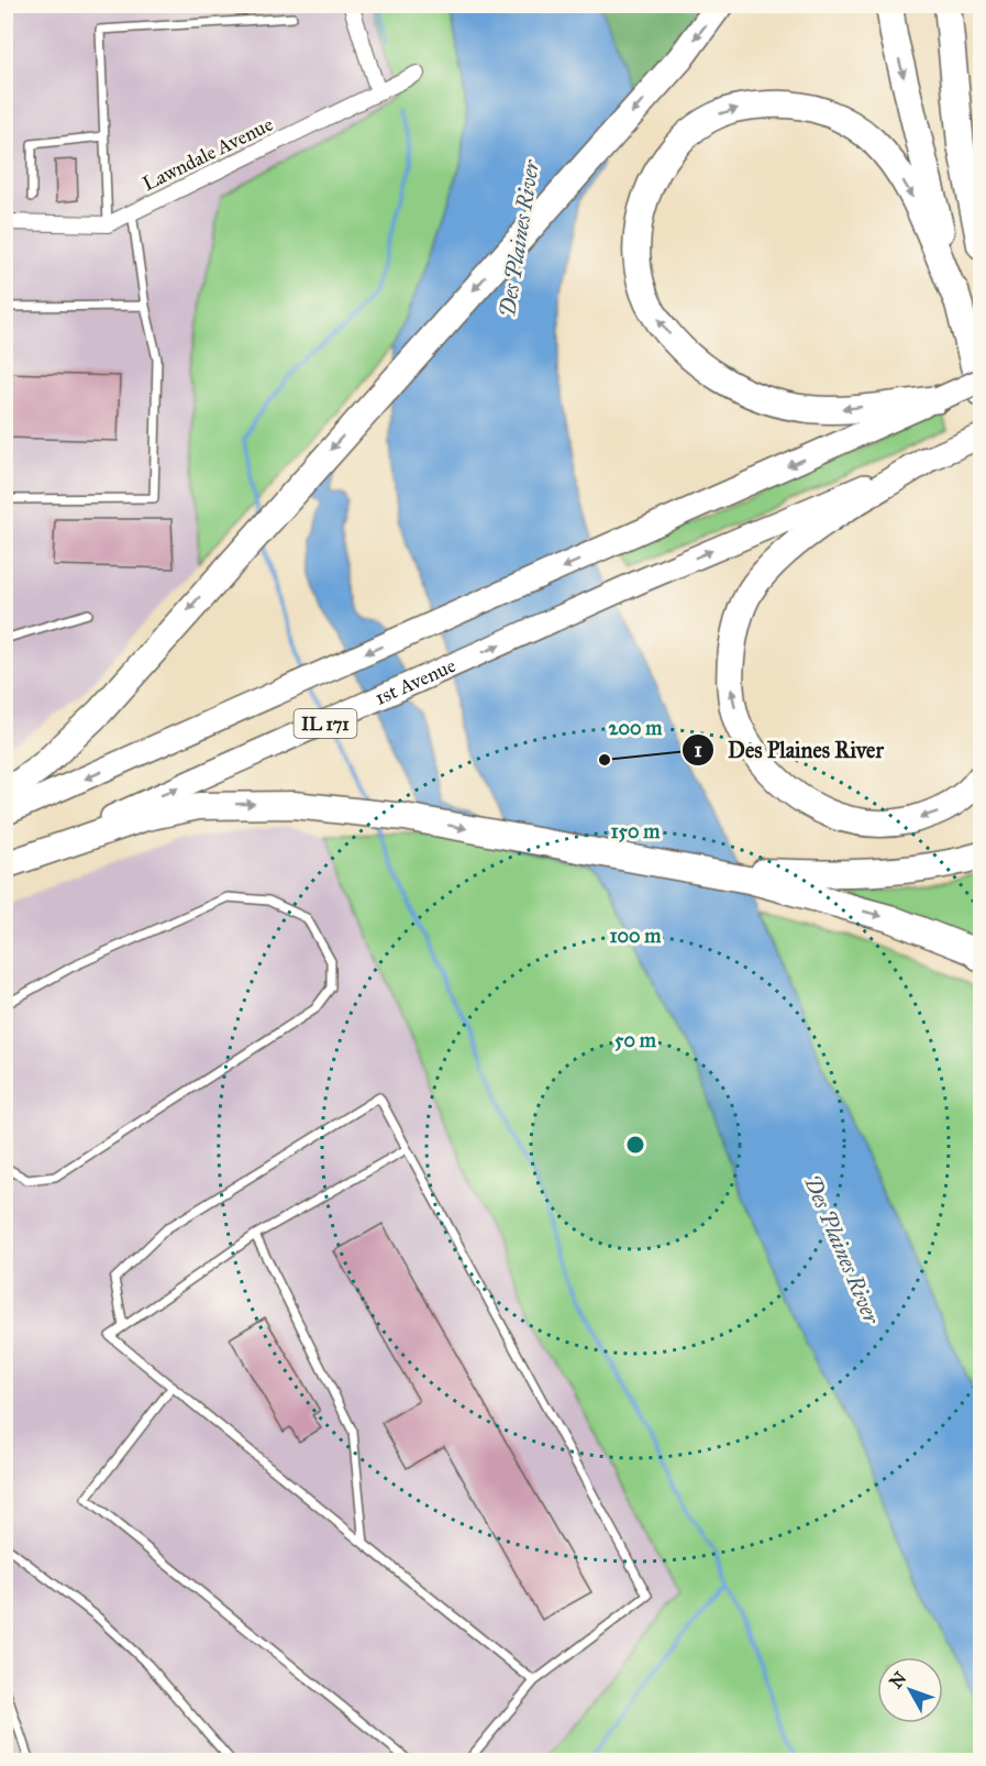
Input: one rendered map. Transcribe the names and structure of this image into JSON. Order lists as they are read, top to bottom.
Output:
{
  "streets": {
    "main road": ["1st Avenue", "IL 171"],
    "street": ["Lawndale Avenue"]
  },
  "crossings": [
    ["1st Avenue", "IL 171"]
  ],
  "water": ["Des Plaines River"],
  "places": ["Des Plaines River"],
  "north": "top left",
  "rings": [
    "200 m",
    "150 m",
    "100 m",
    "50 m"
  ]
}
